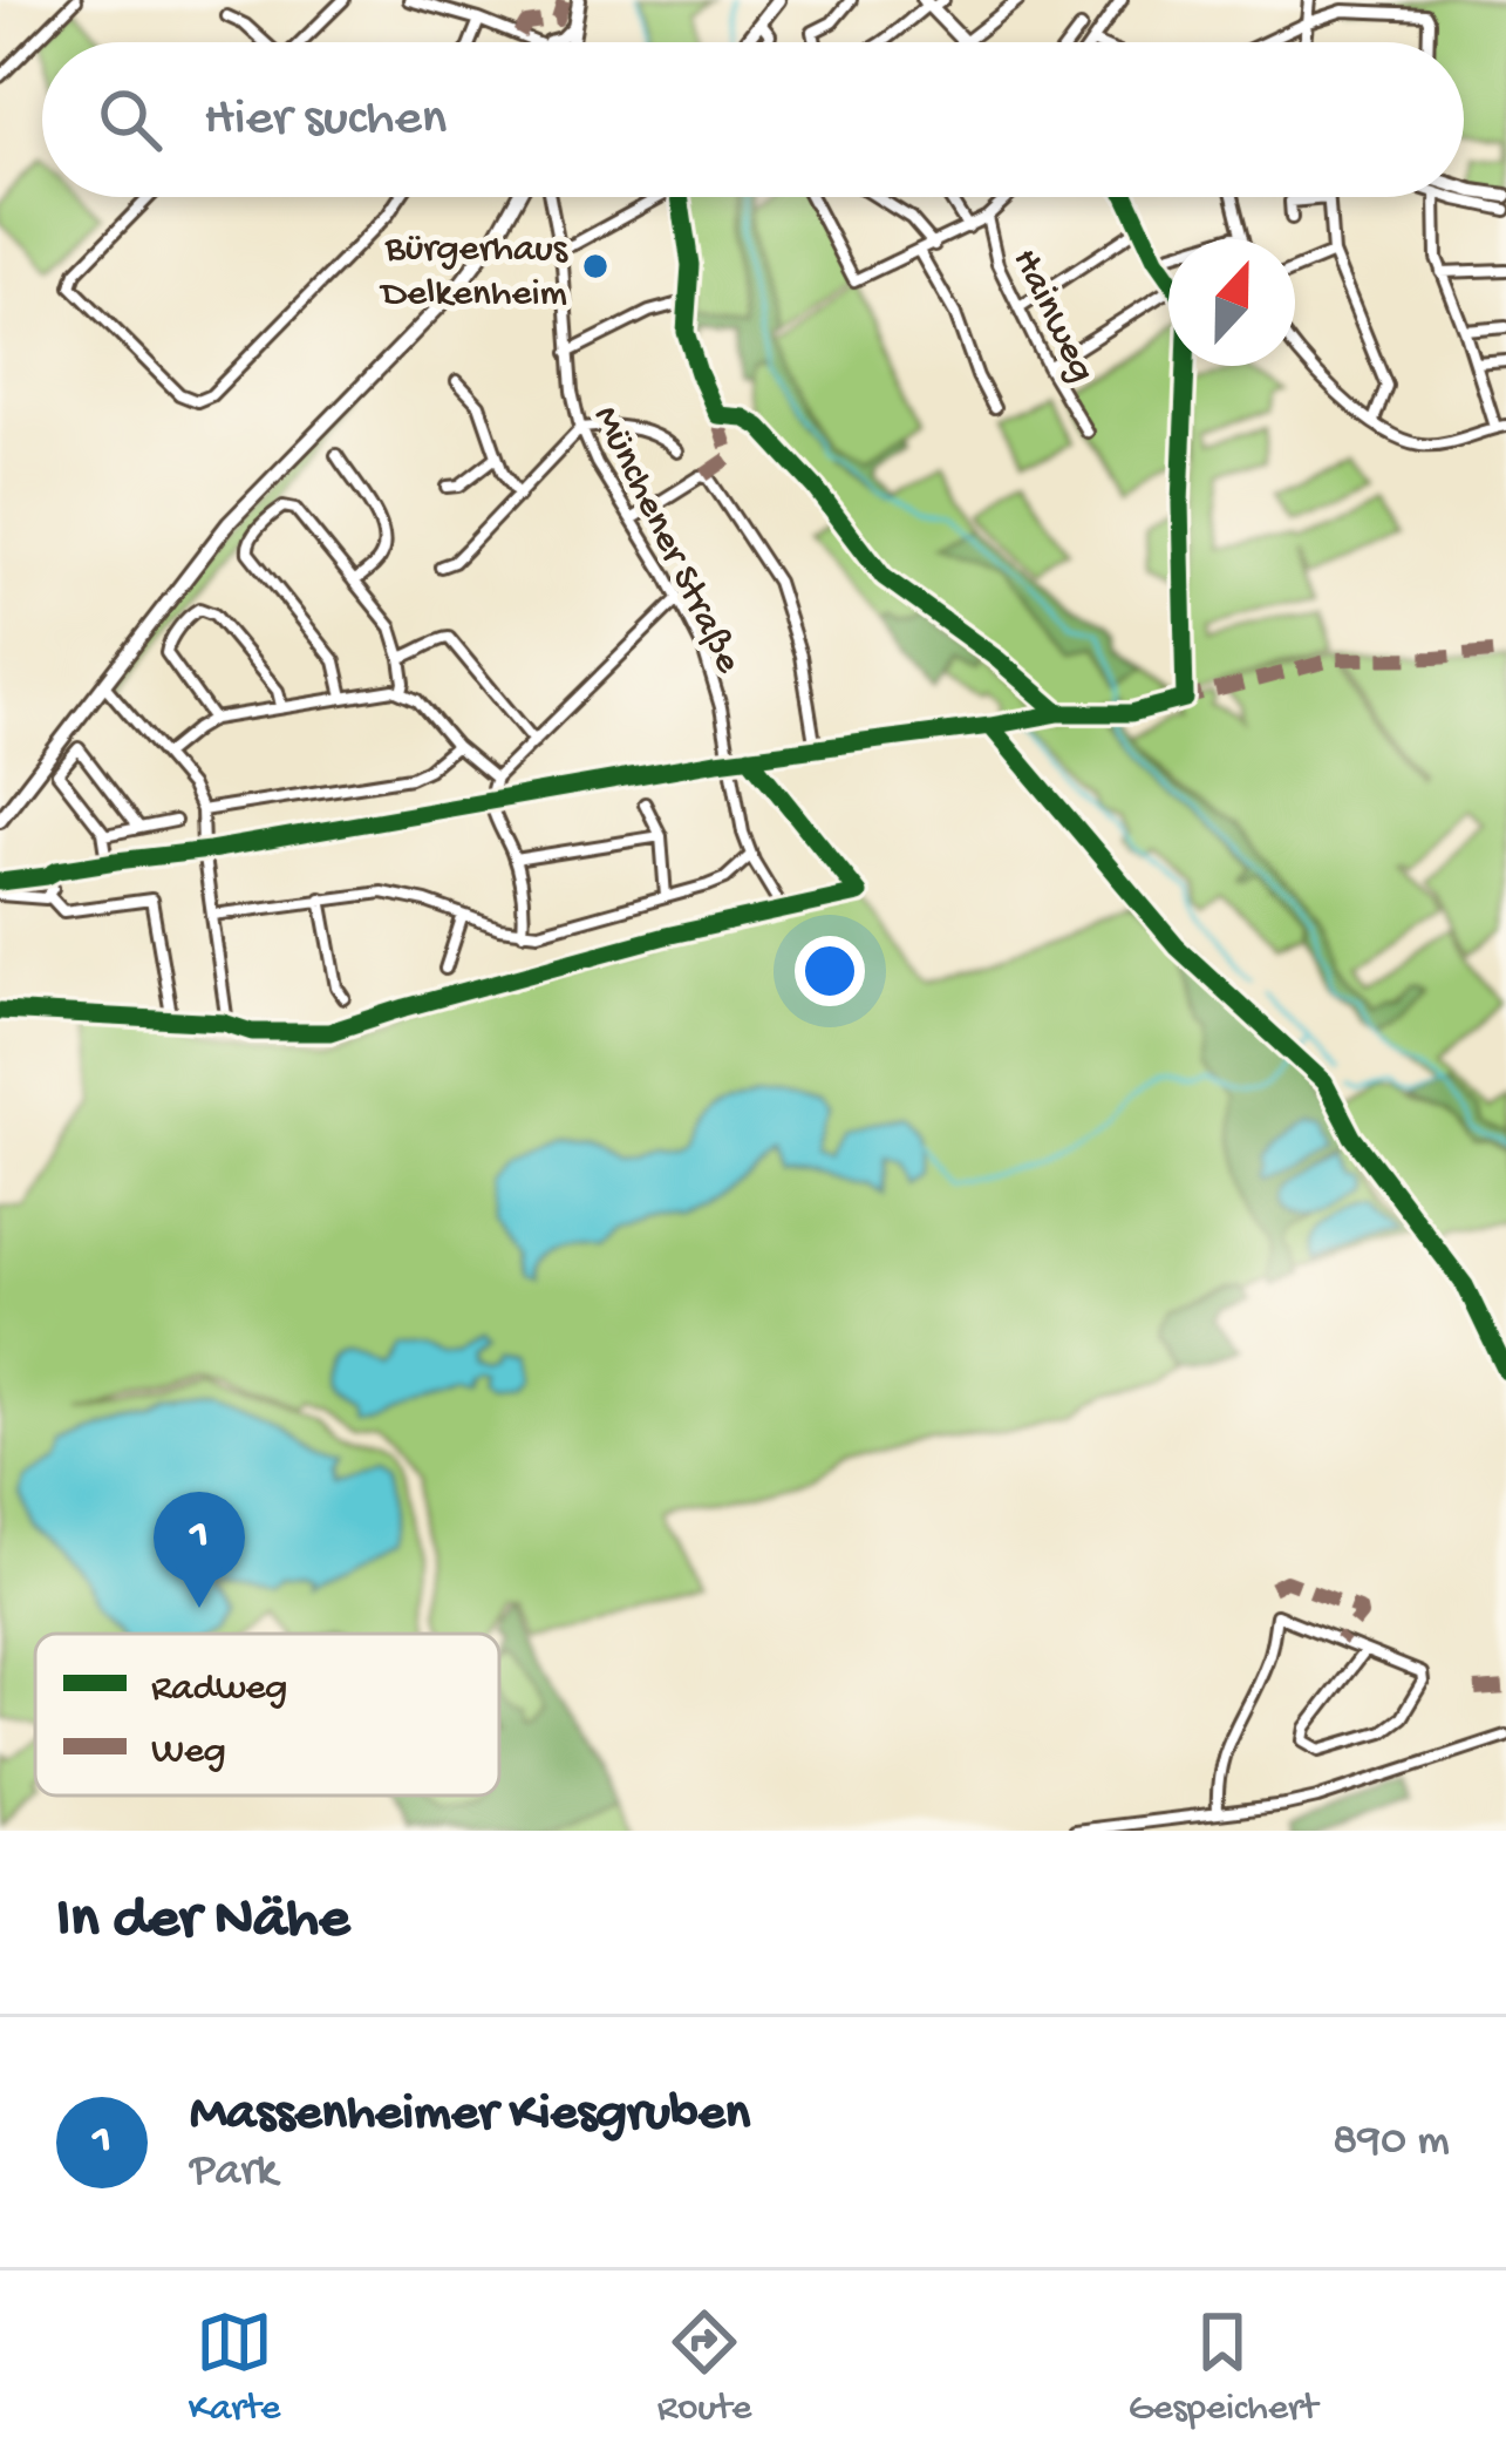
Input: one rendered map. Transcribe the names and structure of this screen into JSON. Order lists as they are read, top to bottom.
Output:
{
  "streets": {
    "street": ["Hainweg", "Münchener Straße"]
  },
  "places": ["Bürgerhaus Delkenheim"],
  "legend": ["Radweg", "Weg"],
  "north": "top",
  "page": {
    "search": "Hier suchen",
    "pins": "1",
    "heading": "In der Nähe",
    "list": [
      {
        "mark": "1",
        "name": "Massenheimer Kiesgruben",
        "note": "Park",
        "value": "890 m"
      }
    ],
    "nav": ["Karte", "Route", "Gespeichert"]
  }
}
